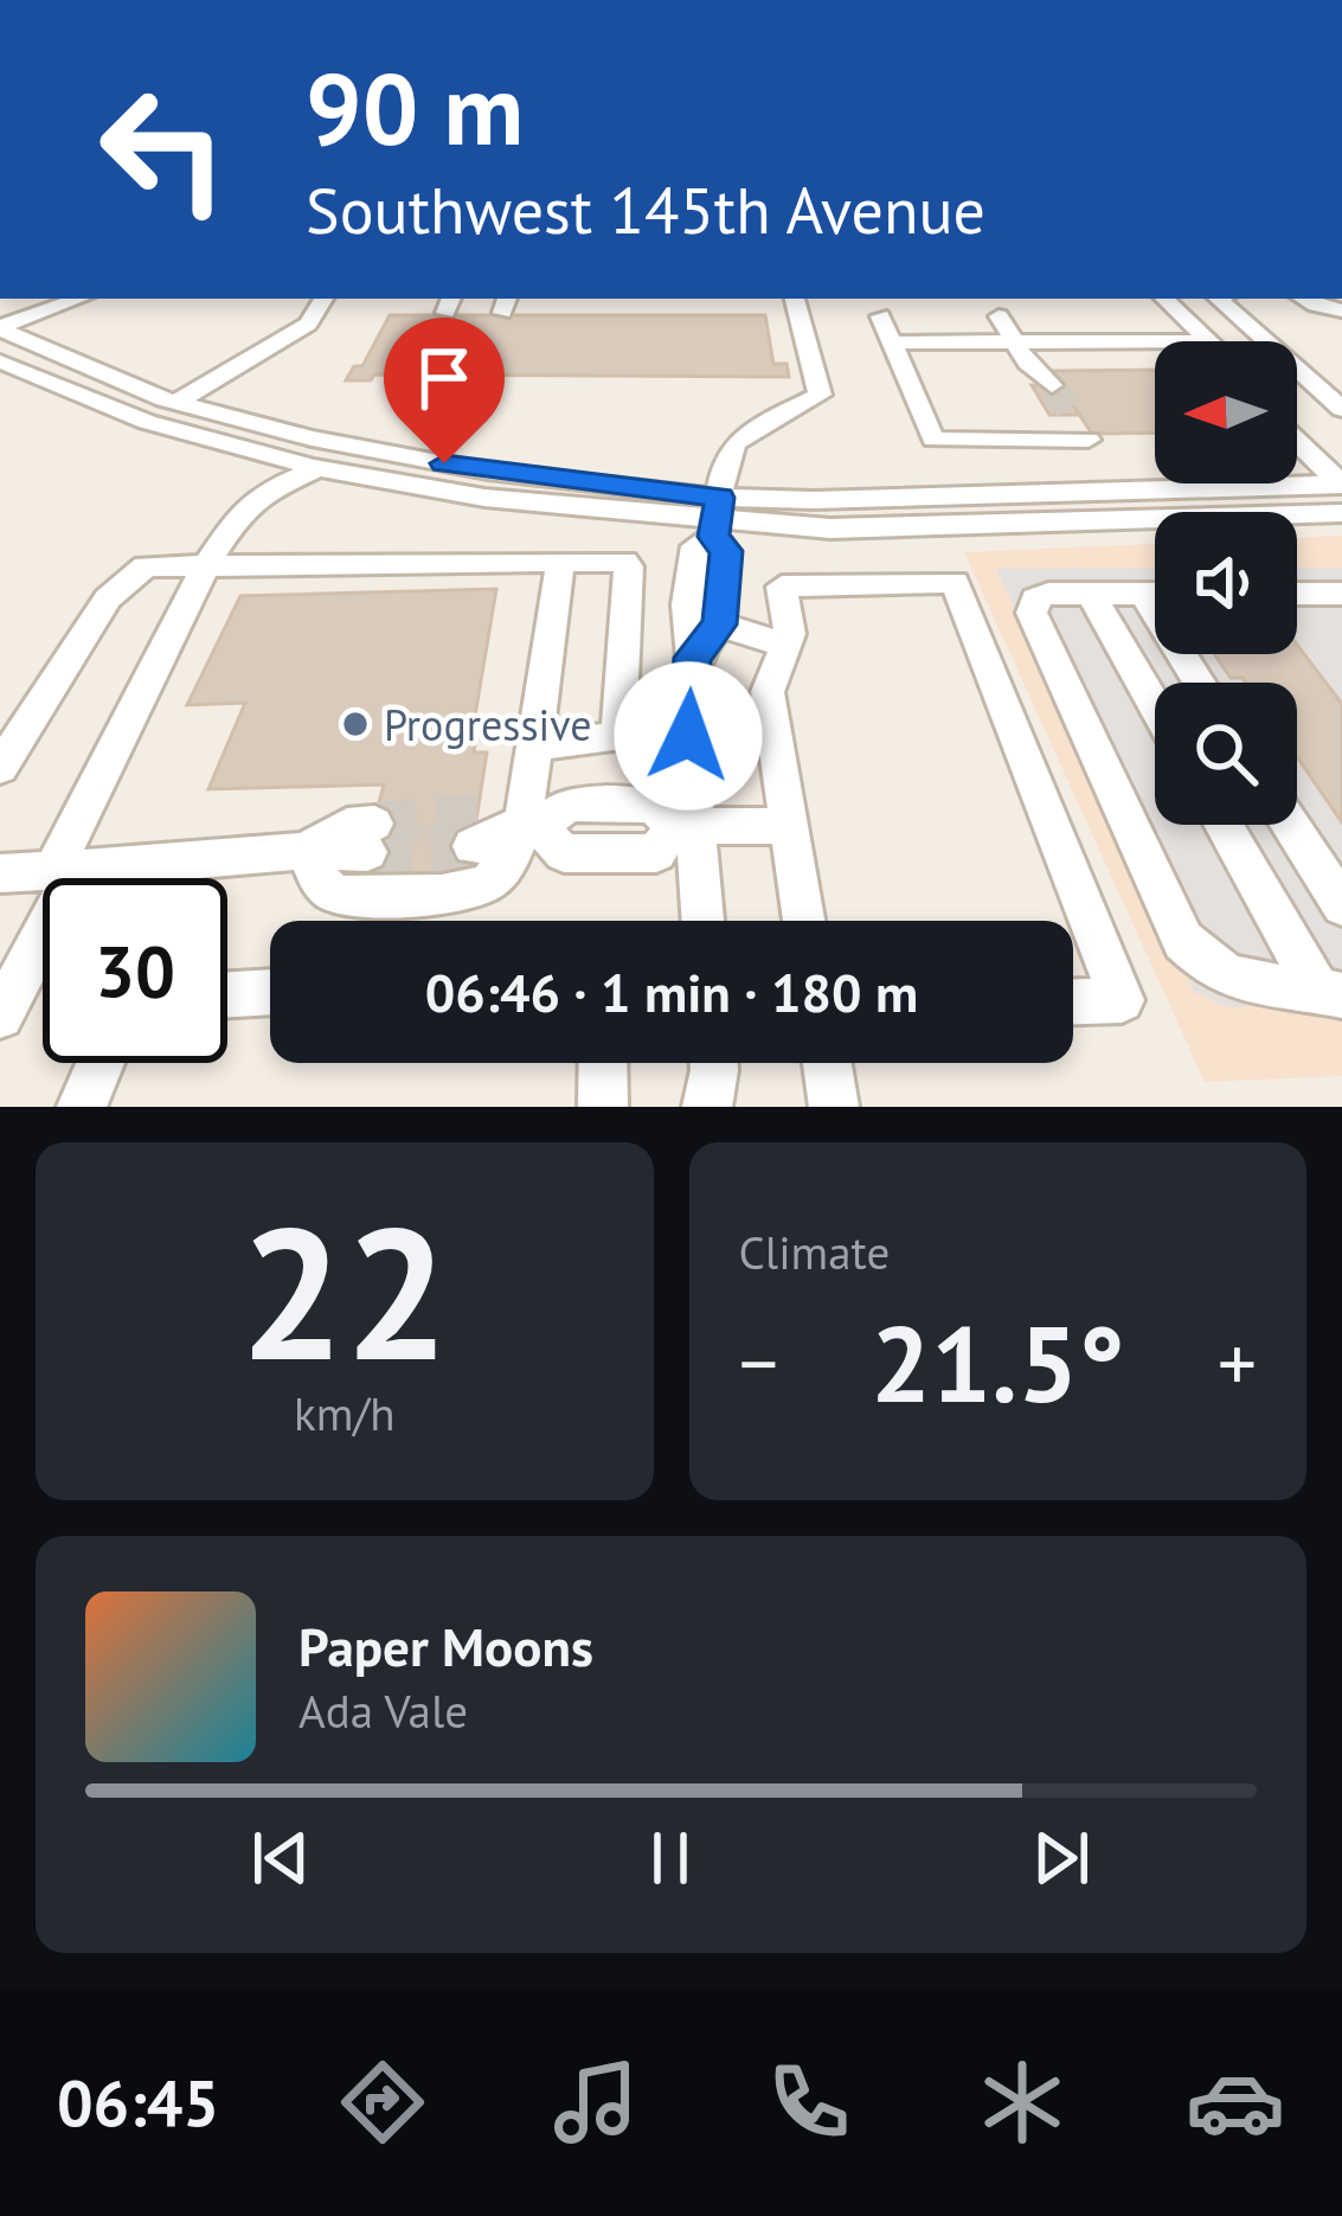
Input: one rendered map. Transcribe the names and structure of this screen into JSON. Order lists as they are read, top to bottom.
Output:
{
  "places": ["Progressive"],
  "north": "left",
  "page": {
    "turn": ["90 m", "Southwest 145th Avenue"],
    "limit": "30",
    "trip": "06:46 · 1 min · 180 m",
    "tile": [
      ["22", "km/h"],
      "Climate"
    ],
    "heat": ["−", "21.5°", "+"],
    "song": ["Paper Moons", "Ada Vale"],
    "tabs": "06:45"
  }
}
